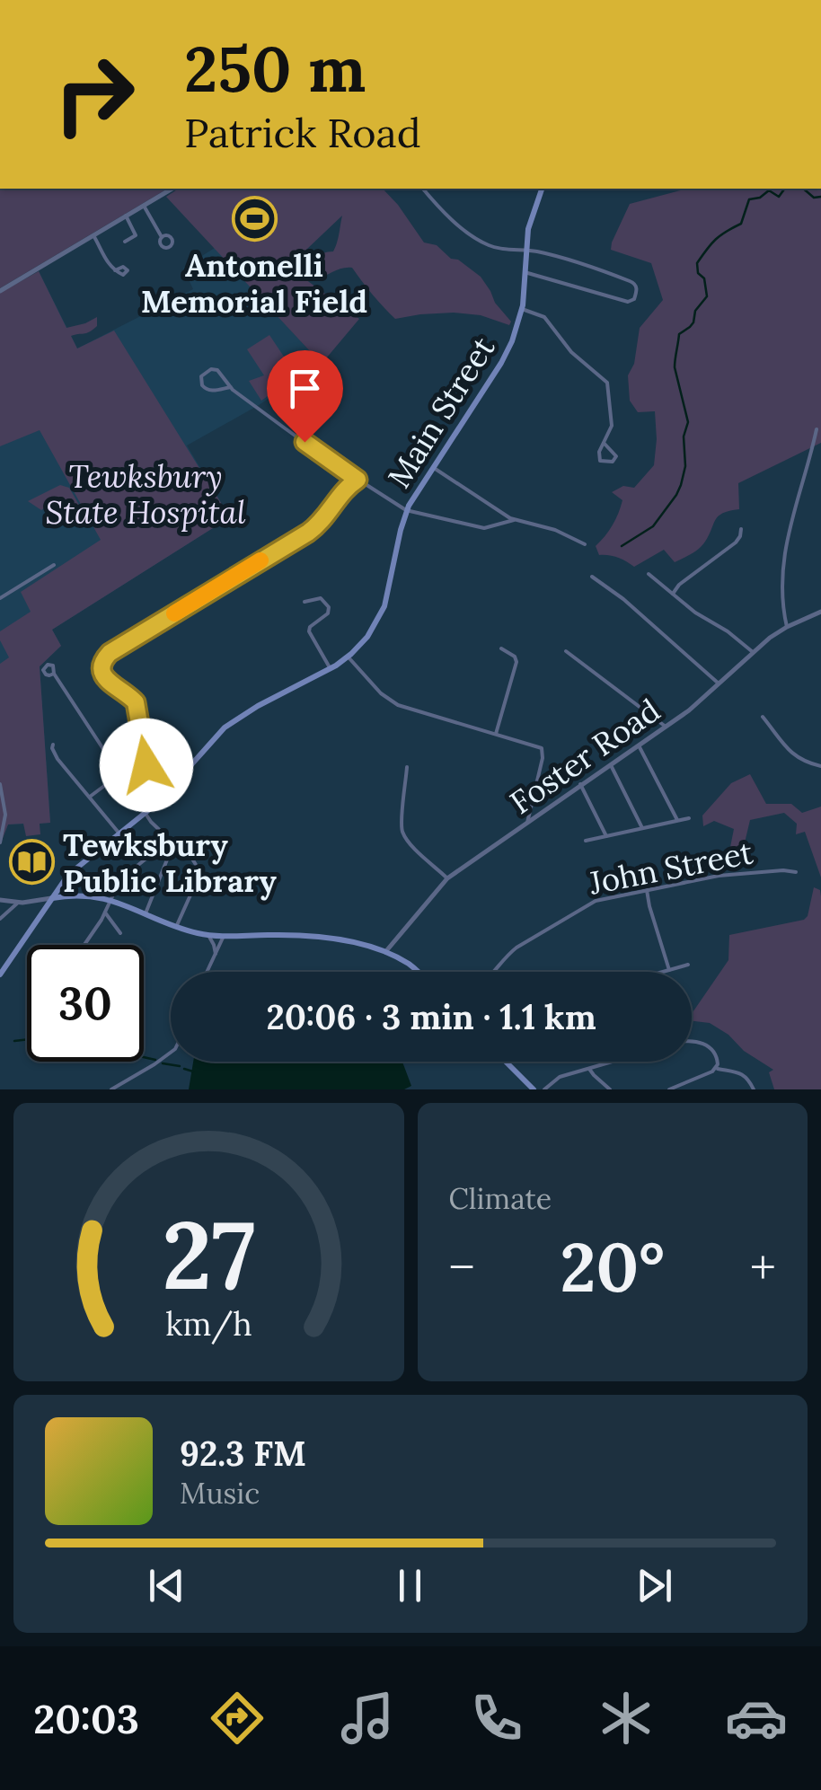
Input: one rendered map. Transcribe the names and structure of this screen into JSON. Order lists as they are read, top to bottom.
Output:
{
  "streets": {
    "main road": ["Main Street"],
    "street": ["Foster Road", "John Street"]
  },
  "parks": ["Tewksbury State Hospital"],
  "places": {
    "sports": ["Antonelli Memorial Field"],
    "library": ["Tewksbury Public Library"]
  },
  "page": {
    "turn": ["250 m", "Patrick Road"],
    "limit": "30",
    "trip": "20:06 · 3 min · 1.1 km",
    "tile": "Climate",
    "heat": ["−", "20°", "+"],
    "song": ["92.3 FM", "Music"],
    "tabs": "20:03",
    "gauge": ["27", "km/h"]
  }
}
